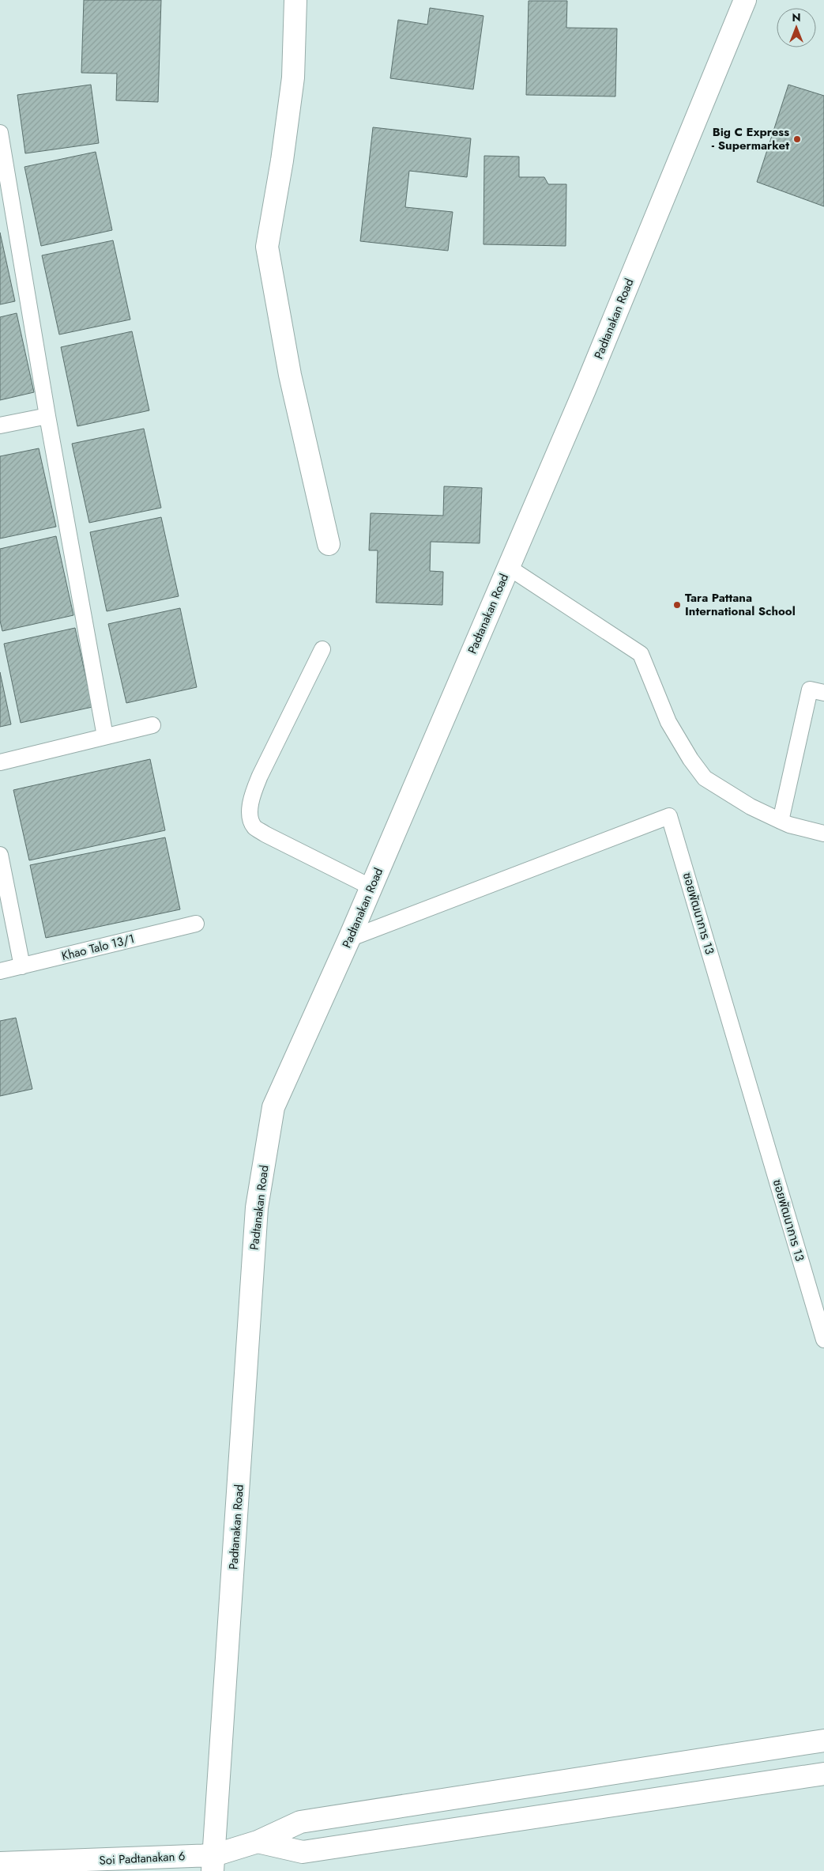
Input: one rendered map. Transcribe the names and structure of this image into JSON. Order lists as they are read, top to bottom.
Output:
{
  "streets": {
    "street": ["Padtanakan Road", "Soi Padtanakan 6"],
    "lane": ["ซอยพัฒนาการ 13", "Khao Talo 13/1"]
  },
  "crossings": [
    ["Padtanakan Road", "ซอยพัฒนาการ 13"],
    ["Padtanakan Road", "Soi Padtanakan 6"]
  ],
  "places": ["Big C Express - Supermarket", "Tara Pattana International School"],
  "north": "top"
}
